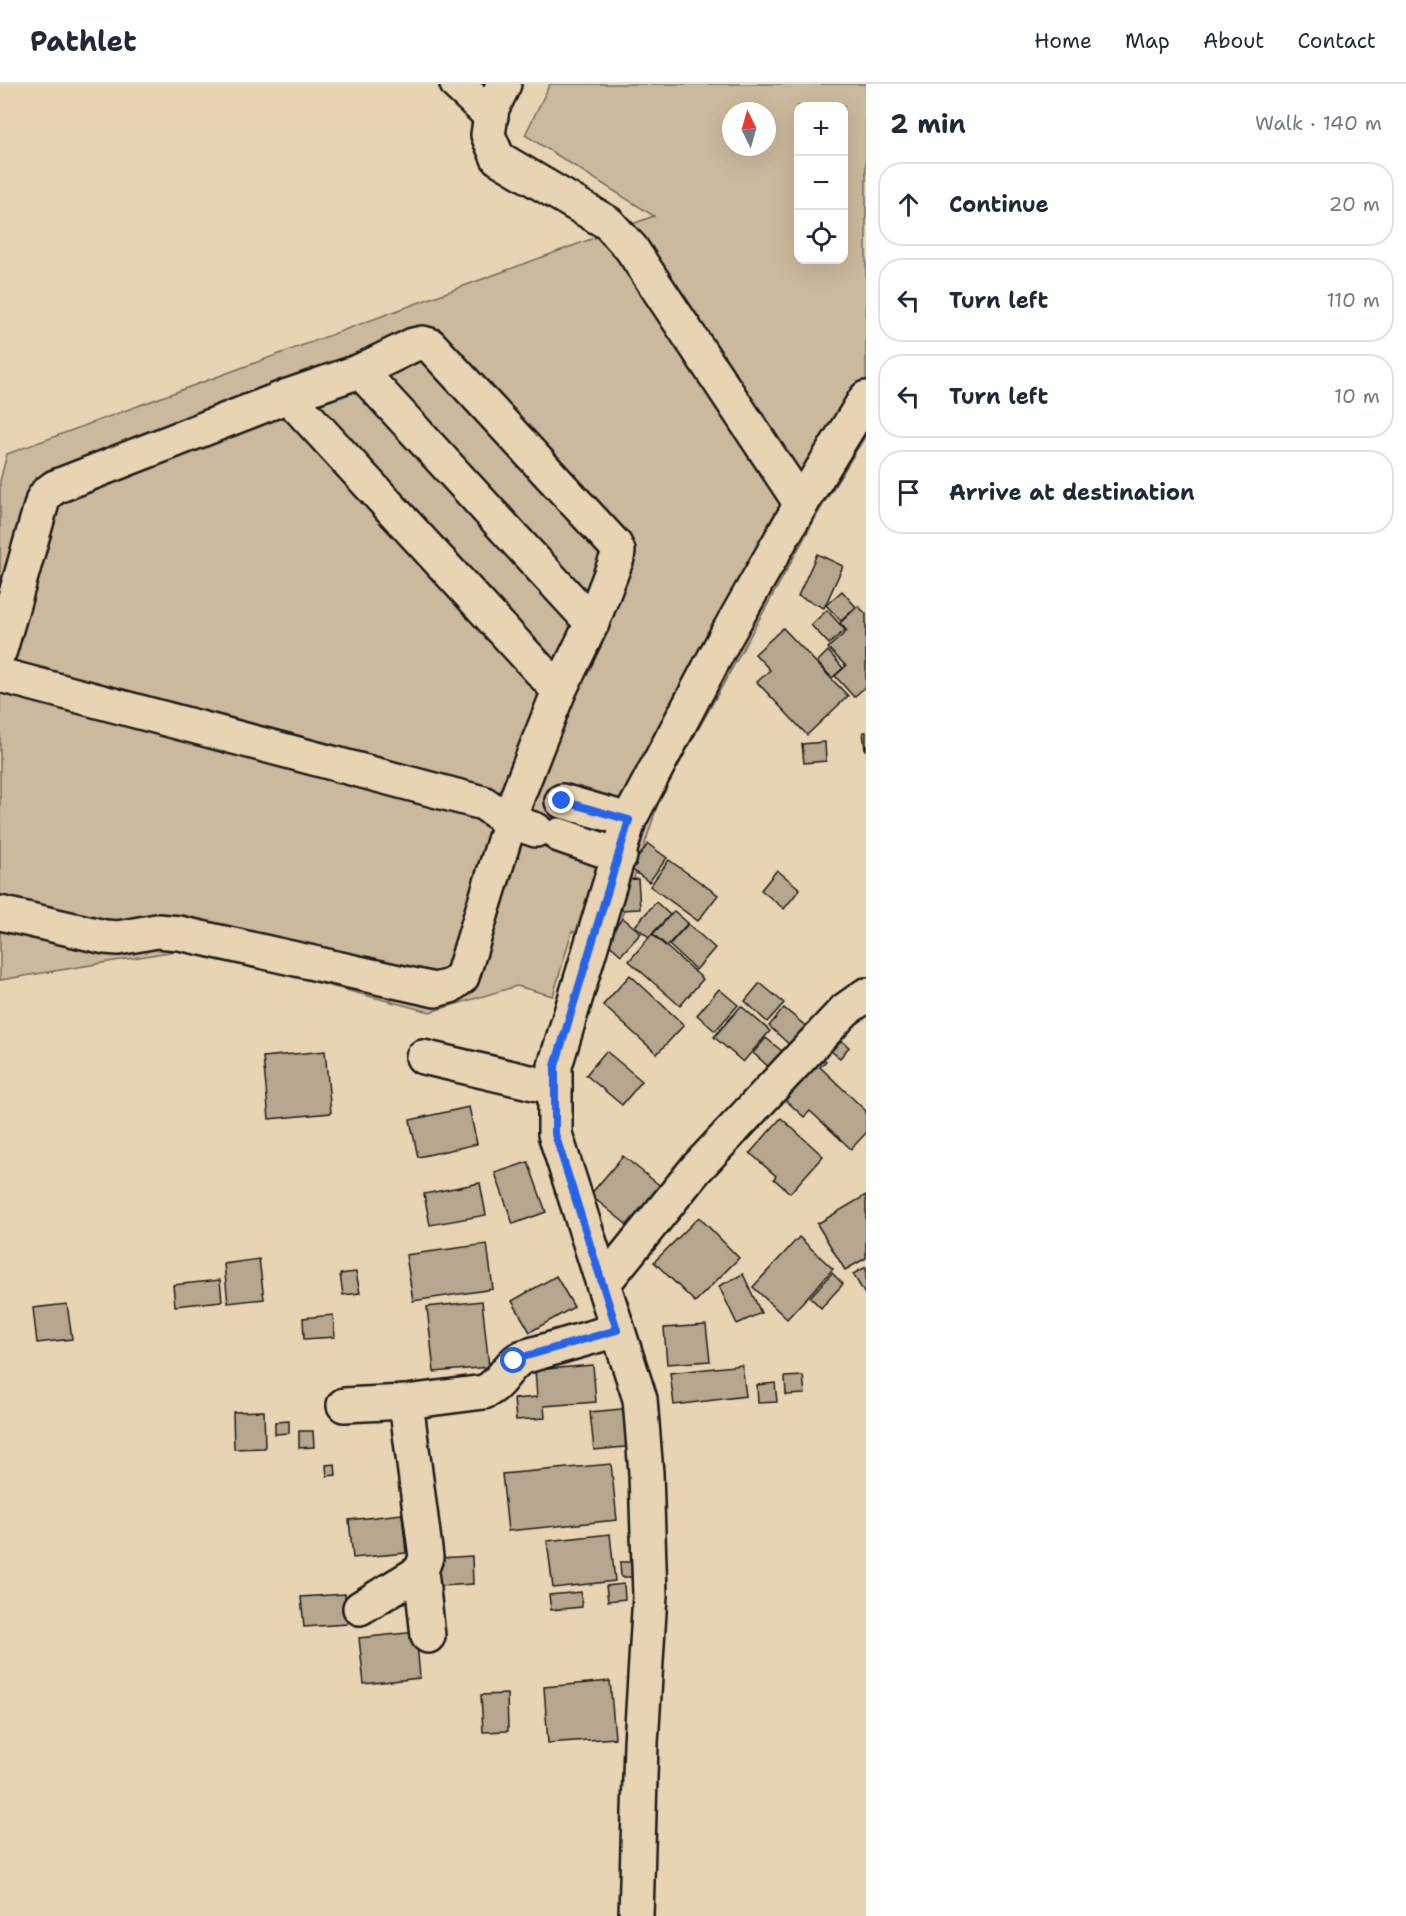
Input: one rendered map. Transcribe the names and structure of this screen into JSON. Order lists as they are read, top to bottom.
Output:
{
  "north": "top",
  "page": {
    "header": "Pathlet",
    "nav": [
      "Home",
      "Map",
      "About",
      "Contact"
    ],
    "heading": ["2 min", "Walk · 140 m"],
    "map_buttons": ["+", "−"],
    "list": [
      ["Continue", "20 m"],
      ["Turn left", "110 m"],
      ["Turn left", "10 m"],
      "Arrive at destination"
    ]
  }
}
